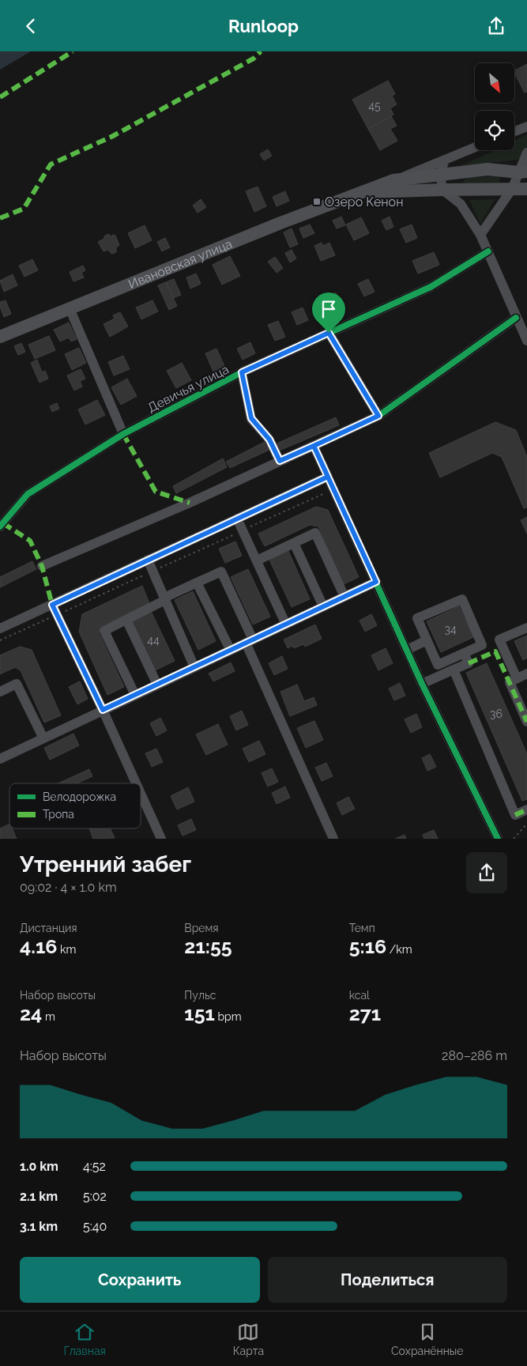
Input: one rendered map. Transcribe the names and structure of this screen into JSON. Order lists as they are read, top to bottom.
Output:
{
  "streets": {
    "main road": ["Ивановская улица"],
    "street": ["Девичья улица"]
  },
  "places": {
    "transit": ["Озеро Кенон"]
  },
  "house_numbers": [
    "45",
    "34",
    "44",
    "36"
  ],
  "legend": ["Велодорожка", "Тропа"],
  "north": "bottom right",
  "page": {
    "header": "Runloop",
    "heading": ["Утренний забег", "09:02 · 4 × 1.0 km"],
    "stats": [
      ["Дистанция", "4.16 km"],
      ["Время", "21:55"],
      ["Темп", "5:16 /km"],
      ["Набор высоты", "24 m"],
      ["Пульс", "151 bpm"],
      ["kcal", "271"]
    ],
    "chart": ["Набор высоты", "280–286 m"],
    "list": [
      {
        "name": "1.0 km",
        "note": "4:52"
      },
      {
        "name": "2.1 km",
        "note": "5:02"
      },
      {
        "name": "3.1 km",
        "note": "5:40"
      }
    ],
    "buttons": ["Сохранить", "Поделиться"],
    "tabs": ["Главная", "Карта", "Сохранённые"]
  }
}
